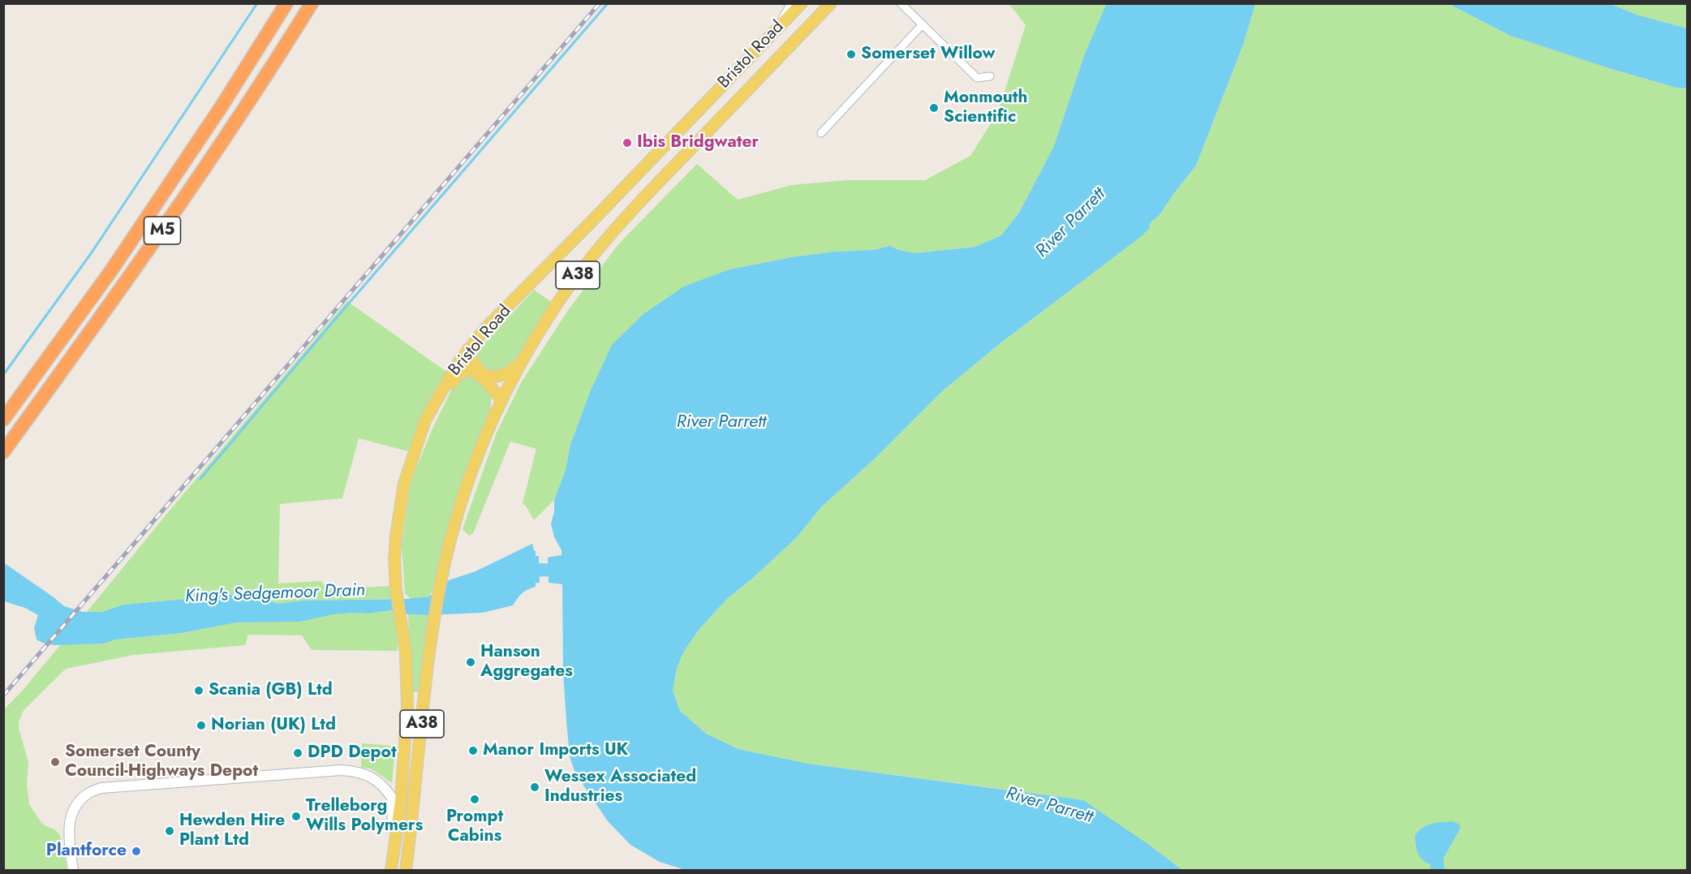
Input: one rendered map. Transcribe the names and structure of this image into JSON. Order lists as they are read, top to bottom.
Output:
{
  "streets": {
    "highway": ["M5"],
    "main road": ["Bristol Road", "A38"]
  },
  "water": ["River Parrett", "King's Sedgemoor Drain"],
  "places": [
    "Somerset Willow",
    "Monmouth Scientific",
    "Ibis Bridgwater",
    "Hanson Aggregates",
    "Scania (GB) Ltd",
    "Norian (UK) Ltd",
    "Manor Imports UK",
    "DPD Depot",
    "Somerset County Council-Highways Depot",
    "Wessex Associated Industries",
    "Prompt Cabins",
    "Trelleborg Wills Polymers",
    "Hewden Hire Plant Ltd",
    "Plantforce"
  ]
}
